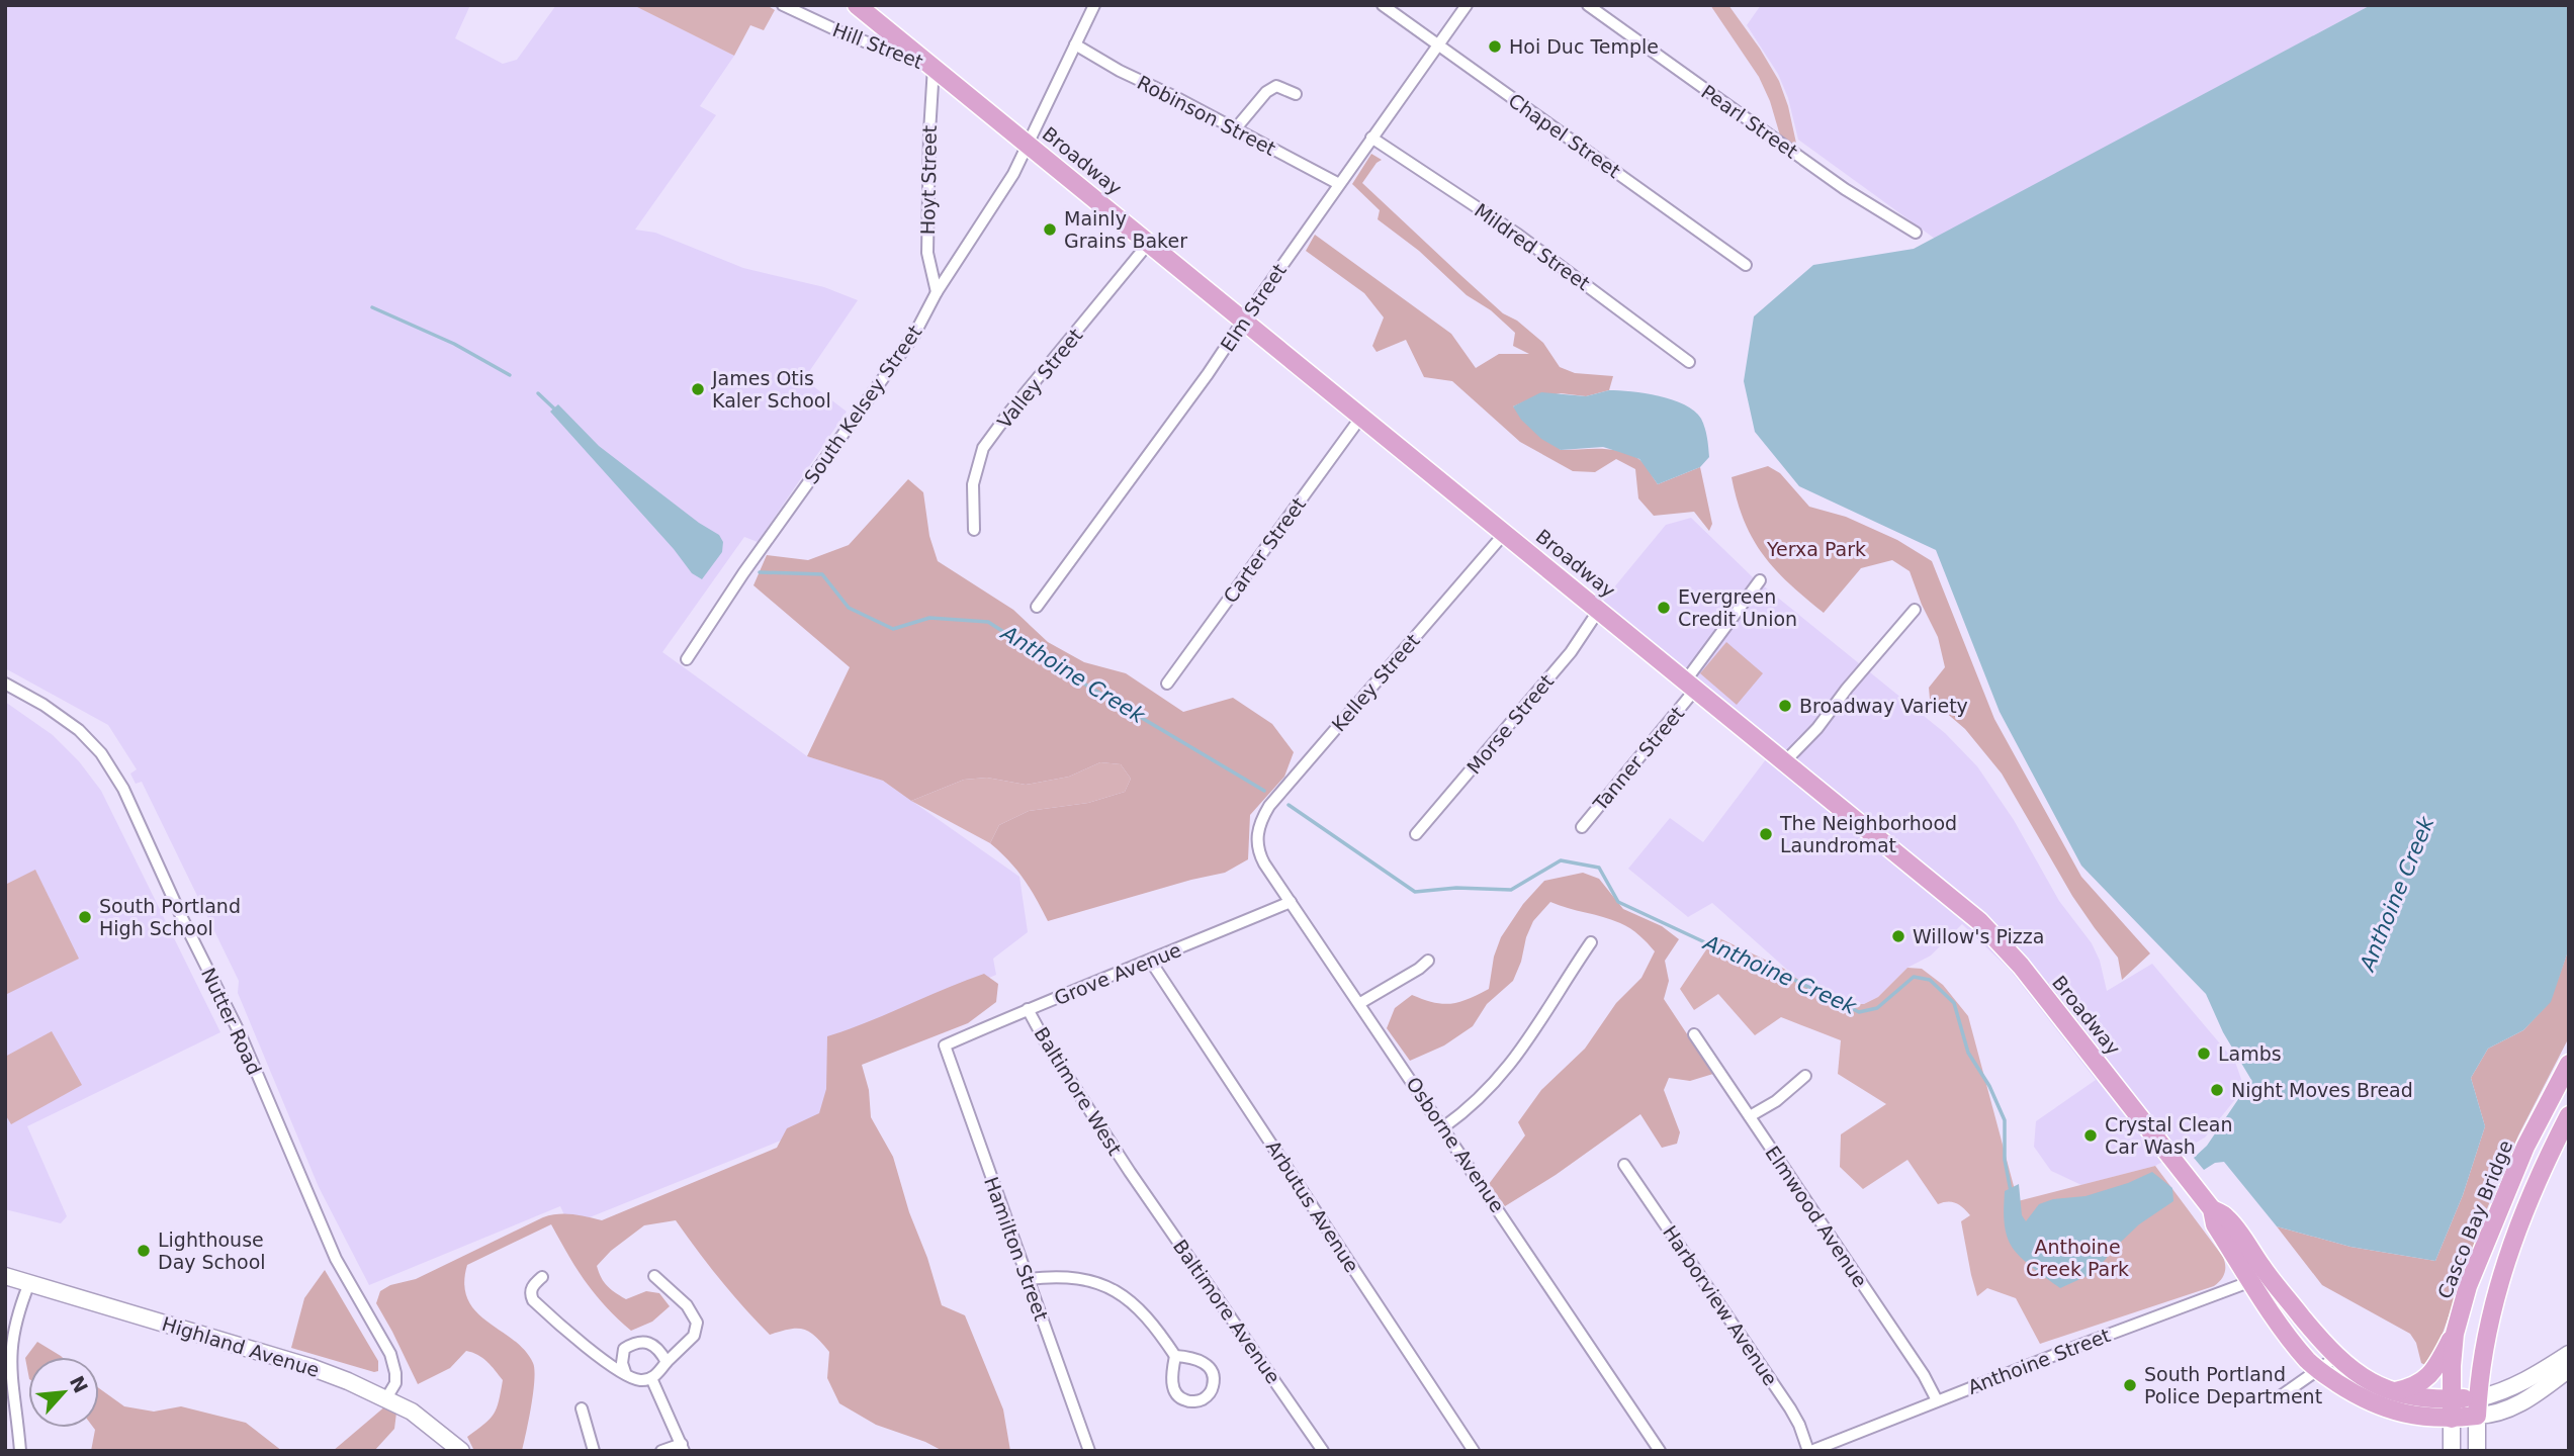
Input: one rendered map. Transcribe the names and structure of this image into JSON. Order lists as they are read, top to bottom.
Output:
{
  "streets": {
    "main road": ["Broadway", "Casco Bay Bridge"],
    "street": [
      "Hill Street",
      "Robinson Street",
      "Pearl Street",
      "Chapel Street",
      "Hoyt Street",
      "Mildred Street",
      "Elm Street",
      "Valley Street",
      "South Kelsey Street",
      "Carter Street",
      "Kelley Street",
      "Morse Street",
      "Tanner Street",
      "Grove Avenue",
      "Nutter Road",
      "Baltimore West",
      "Osborne Avenue",
      "Arbutus Avenue",
      "Elmwood Avenue",
      "Hamilton Street",
      "Harborview Avenue",
      "Baltimore Avenue",
      "Highland Avenue",
      "Anthoine Street"
    ]
  },
  "crossings": [
    ["Hill Street", "Broadway"],
    ["Hill Street", "Hoyt Street"],
    ["Robinson Street", "Elm Street"],
    ["Robinson Street", "South Kelsey Street"],
    ["Chapel Street", "Elm Street"],
    ["Broadway", "Hoyt Street"],
    ["Broadway", "Elm Street"],
    ["Broadway", "Valley Street"],
    ["Broadway", "South Kelsey Street"],
    ["Broadway", "Carter Street"],
    ["Broadway", "Kelley Street"],
    ["Broadway", "Morse Street"],
    ["Broadway", "Tanner Street"],
    ["Broadway", "Casco Bay Bridge"],
    ["Broadway", "Anthoine Street"],
    ["Hoyt Street", "South Kelsey Street"],
    ["Mildred Street", "Elm Street"],
    ["Kelley Street", "Osborne Avenue"],
    ["Grove Avenue", "Baltimore West"],
    ["Grove Avenue", "Osborne Avenue"],
    ["Grove Avenue", "Arbutus Avenue"],
    ["Grove Avenue", "Hamilton Street"],
    ["Nutter Road", "Highland Avenue"],
    ["Baltimore West", "Baltimore Avenue"],
    ["Elmwood Avenue", "Anthoine Street"],
    ["Harborview Avenue", "Anthoine Street"]
  ],
  "water": ["Anthoine Creek"],
  "parks": ["Yerxa Park", "Anthoine Creek Park"],
  "places": [
    "Hoi Duc Temple",
    "Mainly Grains Baker",
    "James Otis Kaler School",
    "Evergreen Credit Union",
    "Broadway Variety",
    "The Neighborhood Laundromat",
    "South Portland High School",
    "Willow's Pizza",
    "Lambs",
    "Night Moves Bread",
    "Crystal Clean Car Wash",
    "Lighthouse Day School",
    "South Portland Police Department"
  ],
  "north": "top right"
}
